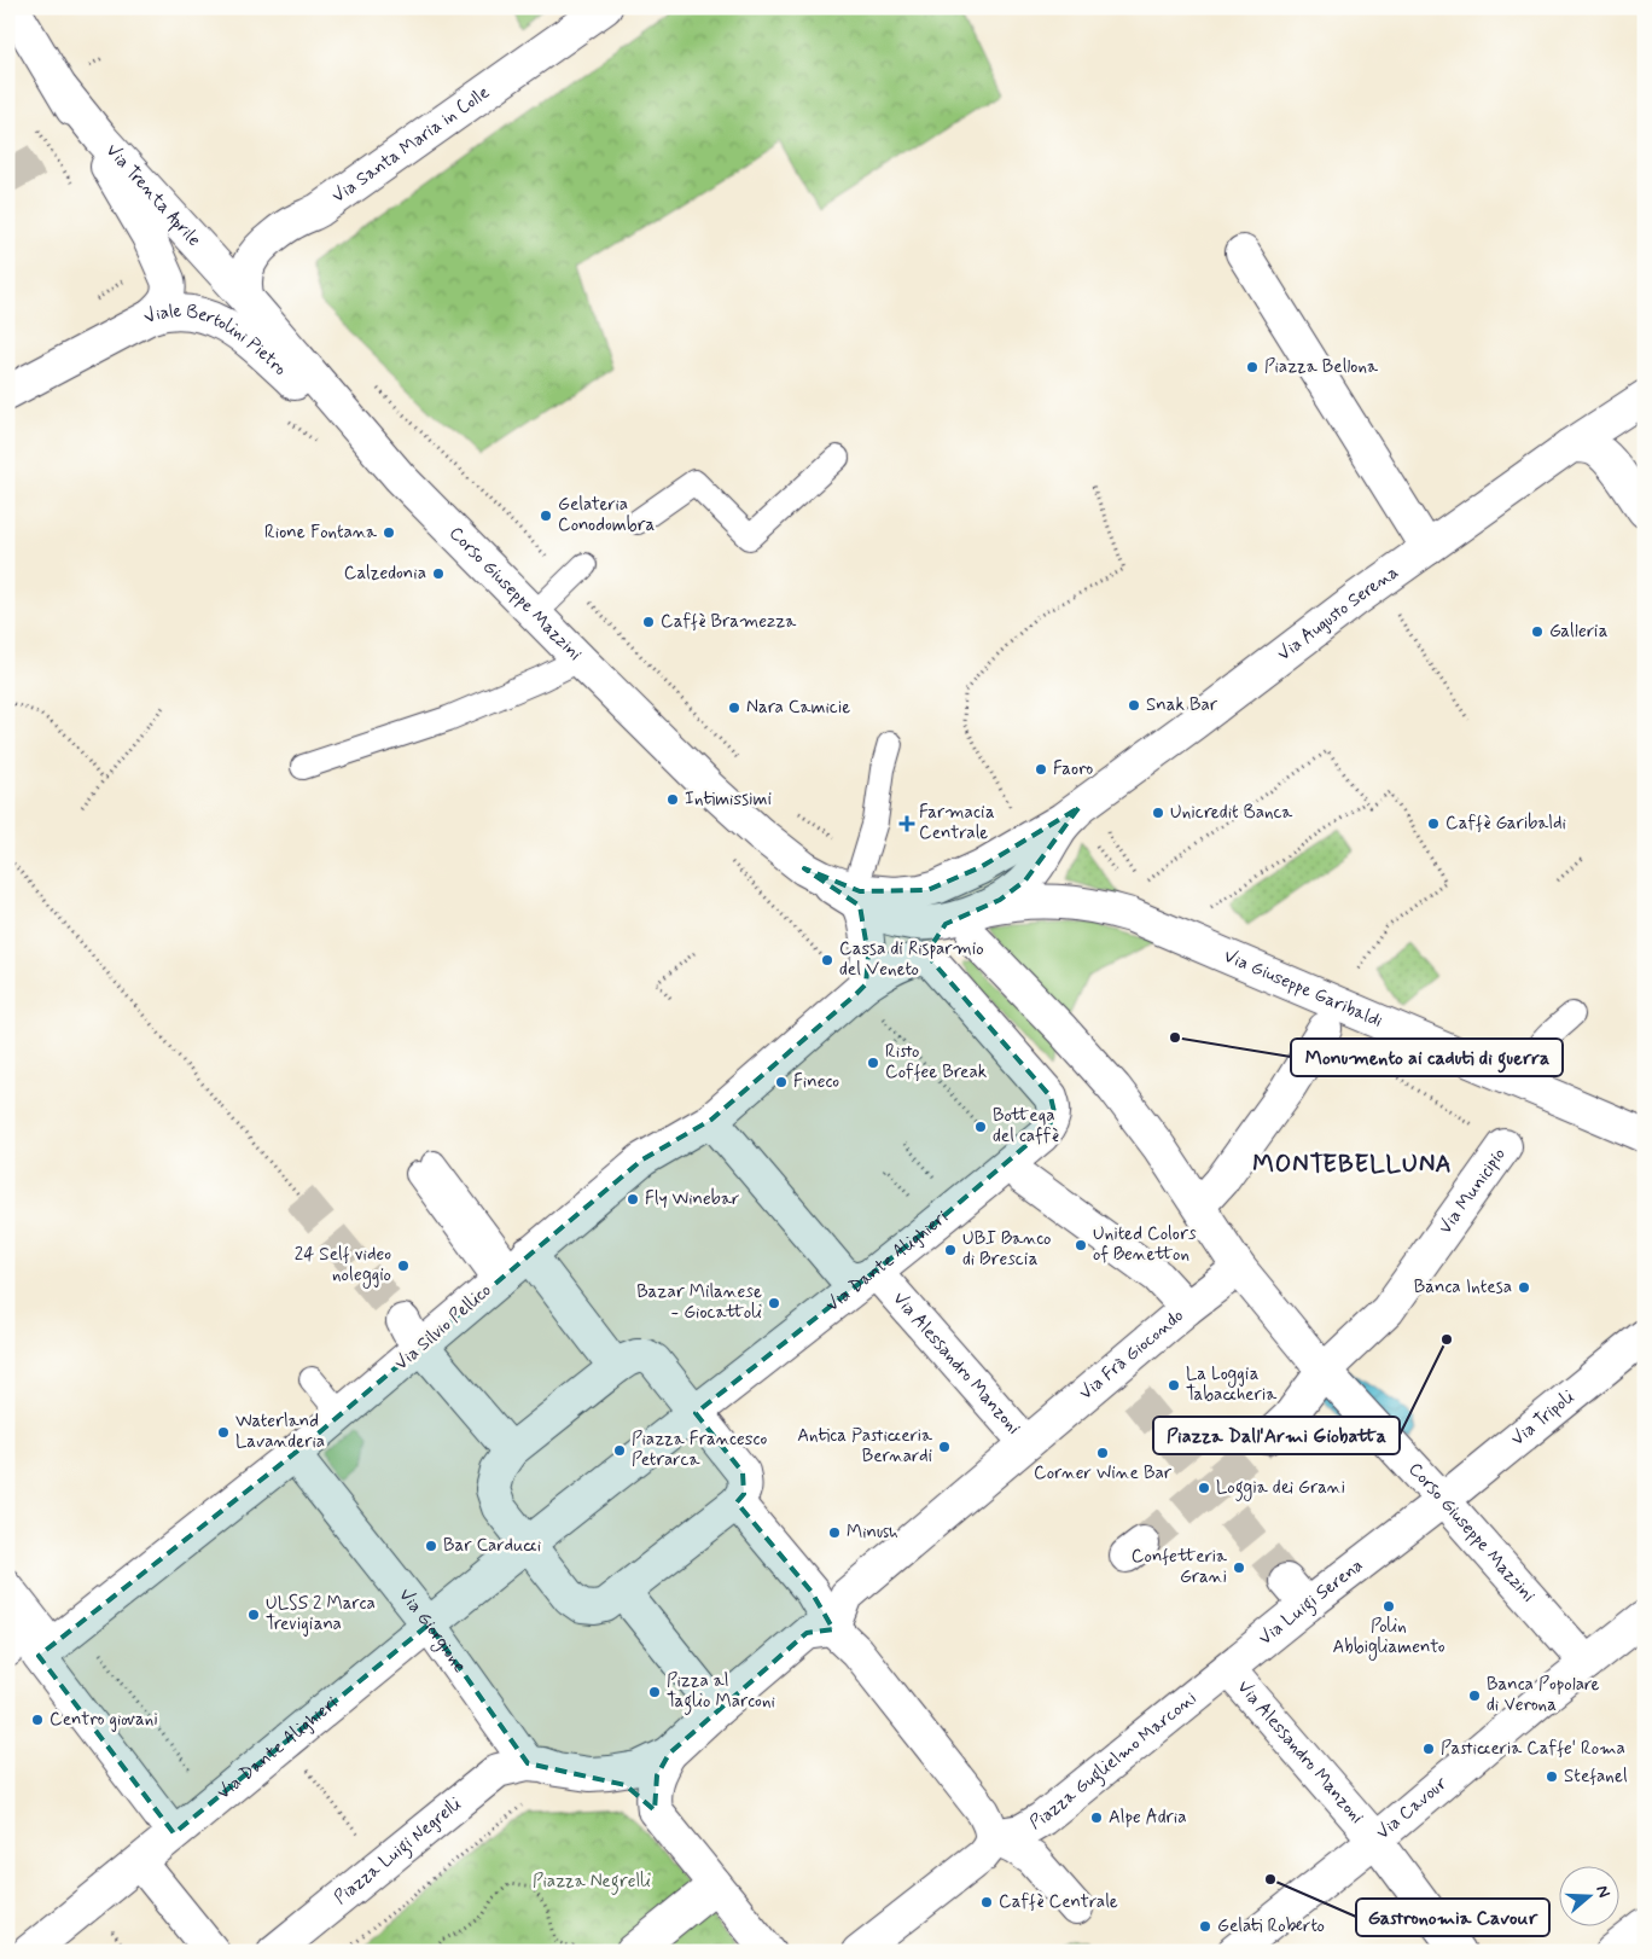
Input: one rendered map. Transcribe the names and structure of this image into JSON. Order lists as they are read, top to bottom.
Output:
{
  "streets": {
    "street": [
      "Via Santa Maria in Colle",
      "Via Trenta Aprile",
      "Viale Bertolini Pietro",
      "Corso Giuseppe Mazzini",
      "Via Augusto Serena",
      "Via Giuseppe Garibaldi",
      "Via Municipio",
      "Via Dante Alighieri",
      "Via Silvio Pellico",
      "Via Frà Giocondo",
      "Via Alessandro Manzoni",
      "Via Tripoli",
      "Via Luigi Serena",
      "Via Giorgione",
      "Piazza Guglielmo Marconi",
      "Via Cavour",
      "Piazza Luigi Negrelli"
    ]
  },
  "crossings": [
    ["Via Santa Maria in Colle", "Via Trenta Aprile"],
    ["Via Santa Maria in Colle", "Corso Giuseppe Mazzini"],
    ["Via Trenta Aprile", "Viale Bertolini Pietro"],
    ["Via Trenta Aprile", "Corso Giuseppe Mazzini"],
    ["Viale Bertolini Pietro", "Corso Giuseppe Mazzini"],
    ["Corso Giuseppe Mazzini", "Via Augusto Serena"],
    ["Corso Giuseppe Mazzini", "Via Giuseppe Garibaldi"],
    ["Corso Giuseppe Mazzini", "Via Municipio"],
    ["Corso Giuseppe Mazzini", "Via Frà Giocondo"],
    ["Corso Giuseppe Mazzini", "Via Tripoli"],
    ["Corso Giuseppe Mazzini", "Via Cavour"],
    ["Via Augusto Serena", "Via Giuseppe Garibaldi"],
    ["Via Giuseppe Garibaldi", "Via Dante Alighieri"],
    ["Via Dante Alighieri", "Via Alessandro Manzoni"],
    ["Via Dante Alighieri", "Via Giorgione"],
    ["Via Silvio Pellico", "Via Giorgione"],
    ["Via Frà Giocondo", "Via Alessandro Manzoni"],
    ["Via Alessandro Manzoni", "Via Luigi Serena"],
    ["Via Alessandro Manzoni", "Piazza Guglielmo Marconi"],
    ["Via Alessandro Manzoni", "Via Cavour"],
    ["Via Tripoli", "Via Luigi Serena"],
    ["Via Luigi Serena", "Piazza Guglielmo Marconi"],
    ["Via Giorgione", "Piazza Luigi Negrelli"]
  ],
  "districts": ["MONTEBELLUNA"],
  "parks": ["Piazza Negrelli"],
  "places": {
    "other": [
      "Piazza Bellona",
      "Gelateria Conodombra",
      "Rione Fontana",
      "Calzedonia",
      "Caffè Bramezza",
      "Galleria",
      "Snak Bar",
      "Nara Camicie",
      "Faoro",
      "Intimissimi",
      "Unicredit Banca",
      "Caffè Garibaldi",
      "Cassa di Risparmio del Veneto",
      "Monumento ai caduti di guerra",
      "Risto Coffee Break",
      "Fineco",
      "Bottega del caffè",
      "Fly Winebar",
      "United Colors of Benetton",
      "UBI Banco di Brescia",
      "24 Self video noleggio",
      "Banca Intesa",
      "Bazar Milanese - Giocattoli",
      "Piazza Dall'Armi Giobatta",
      "La Loggia Tabaccheria",
      "Waterland Lavanderia",
      "Antica Pasticceria Bernardi",
      "Piazza Francesco Petrarca",
      "Corner Wine Bar",
      "Loggia dei Grani",
      "Minush",
      "Bar Carducci",
      "Confetteria Grani",
      "Polin Abbigliamento",
      "ULSS 2 Marca Trevigiana",
      "Pizza al Taglio Marconi",
      "Banca Popolare di Verona",
      "Centro giovani",
      "Pasticceria Caffe' Roma",
      "Stefanel",
      "Alpe Adria",
      "Gastronomia Cavour",
      "Caffè Centrale",
      "Gelati Roberto"
    ],
    "health": ["Farmacia Centrale"]
  },
  "north": "right"
}
